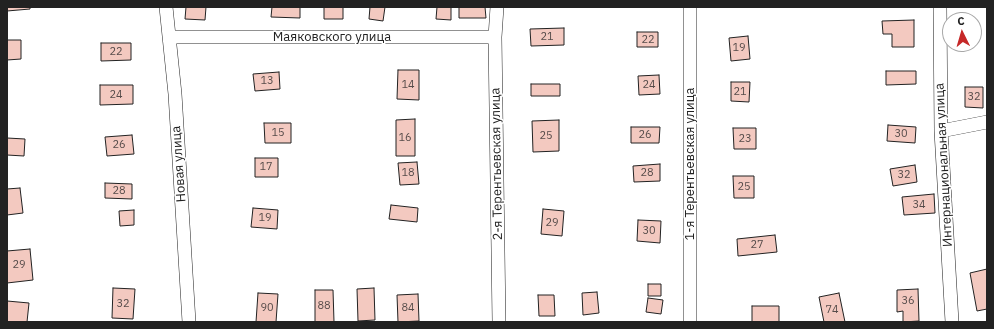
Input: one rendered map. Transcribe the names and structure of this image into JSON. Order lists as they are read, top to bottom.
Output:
{
  "streets": {
    "street": [
      "Маяковского улица",
      "Новая улица",
      "2-я Терентьевская улица",
      "1-я Терентьевская улица",
      "Интернациональная улица"
    ]
  },
  "crossings": [
    ["Маяковского улица", "Новая улица"],
    ["Маяковского улица", "2-я Терентьевская улица"]
  ],
  "house_numbers": [
    "21",
    "22",
    "19",
    "22",
    "13",
    "14",
    "24",
    "21",
    "24",
    "32",
    "15",
    "30",
    "26",
    "25",
    "16",
    "23",
    "26",
    "17",
    "18",
    "28",
    "32",
    "25",
    "28",
    "34",
    "19",
    "29",
    "30",
    "27",
    "29",
    "36",
    "32",
    "88",
    "90",
    "84",
    "74"
  ],
  "north": "top"
}
